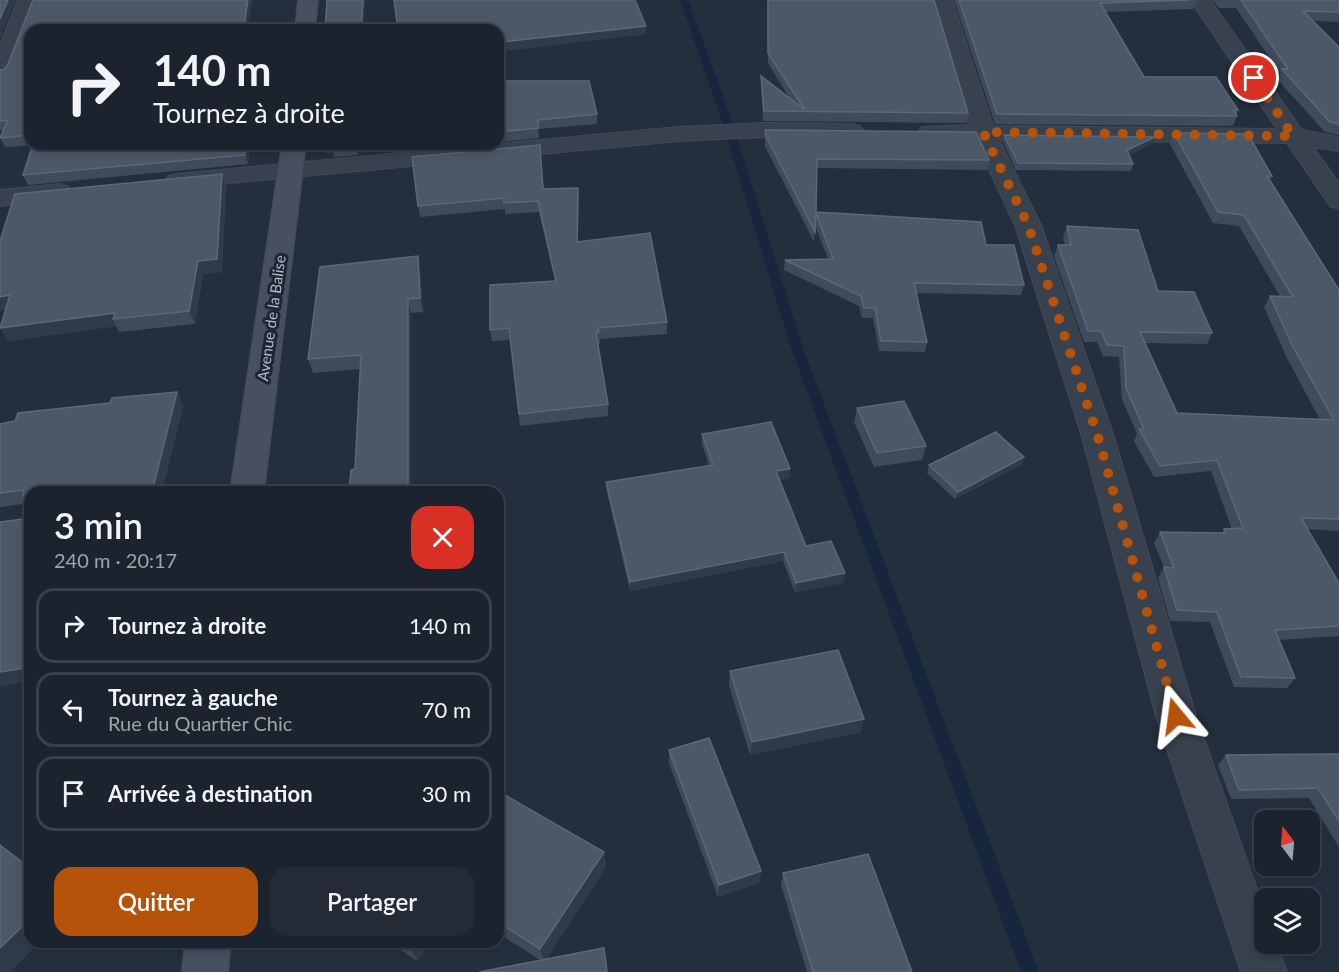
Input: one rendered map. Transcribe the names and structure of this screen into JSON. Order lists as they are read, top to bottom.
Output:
{
  "streets": {
    "street": ["Avenue de la Balise"]
  },
  "north": "top",
  "page": {
    "turn": ["140 m", "Tournez à droite"],
    "heading": ["3 min", "240 m · 20:17"],
    "list": [
      {
        "name": "Tournez à droite",
        "value": "140 m"
      },
      {
        "name": "Tournez à gauche",
        "note": "Rue du Quartier Chic",
        "value": "70 m"
      },
      {
        "name": "Arrivée à destination",
        "value": "30 m"
      }
    ],
    "buttons": ["Quitter", "Partager"]
  }
}
